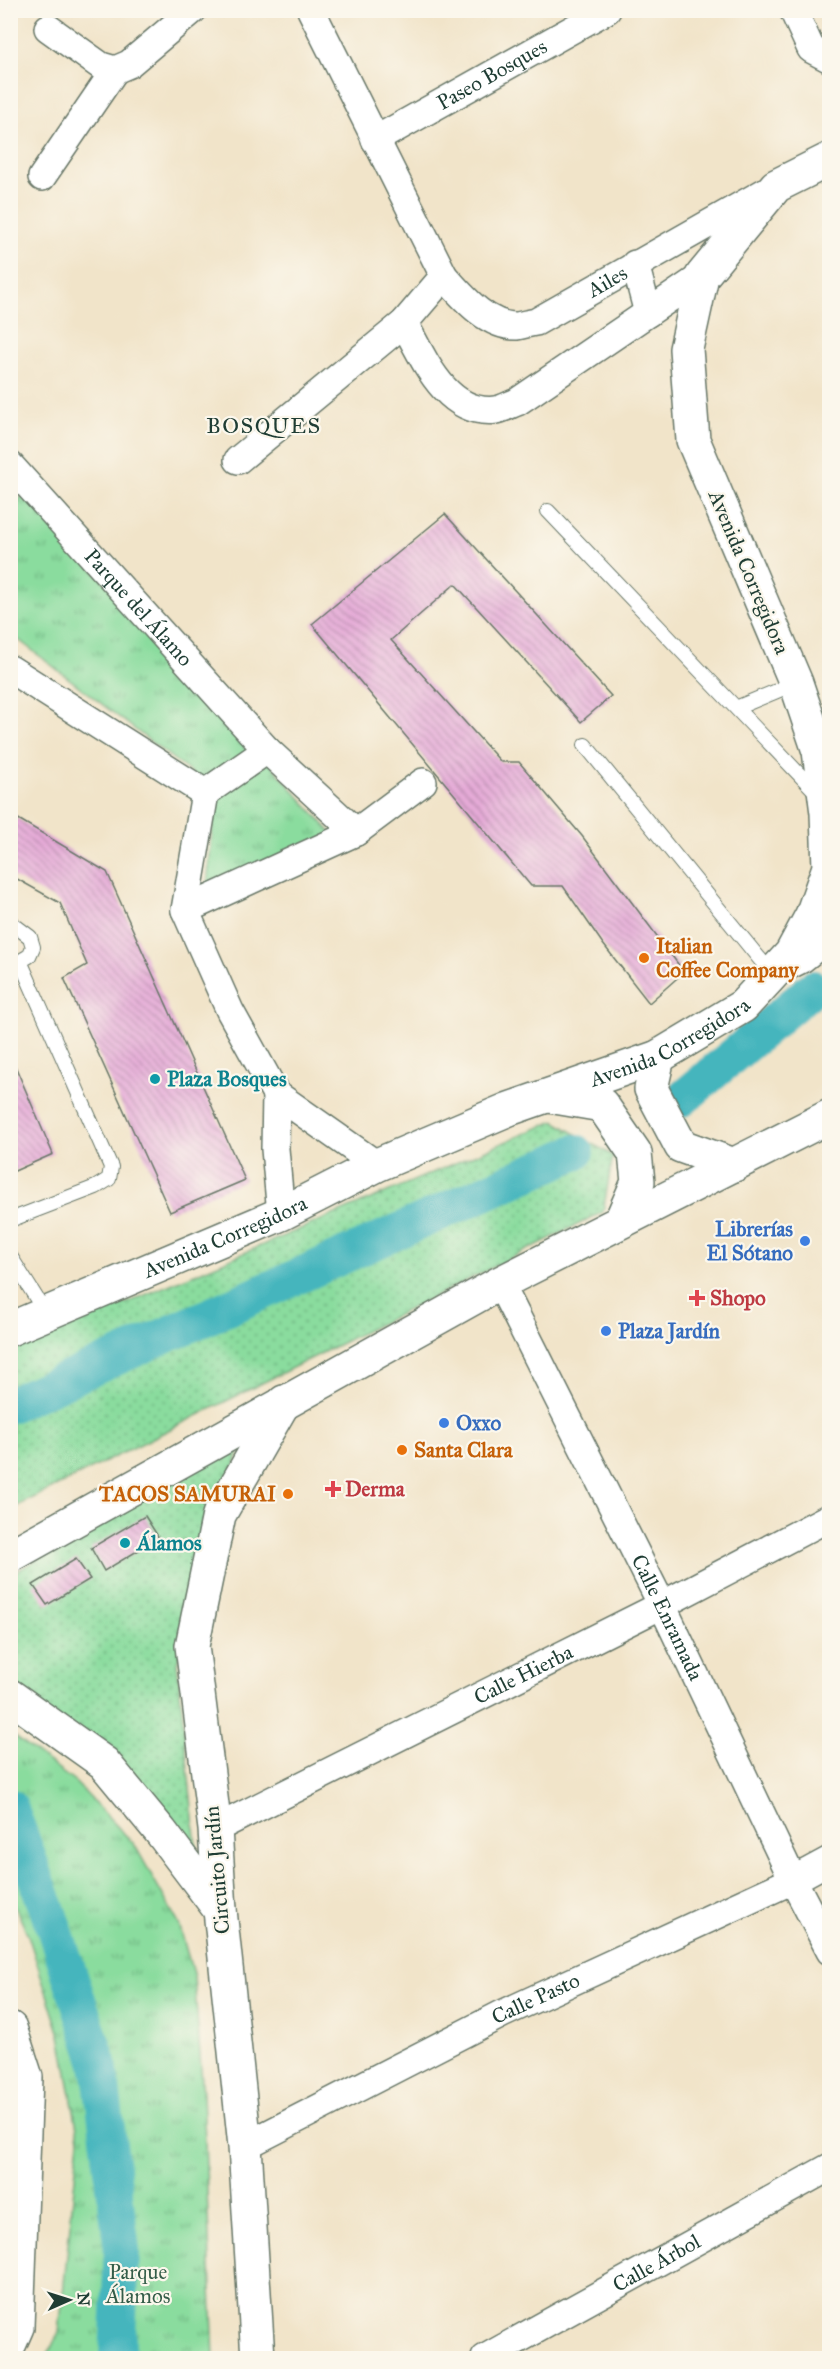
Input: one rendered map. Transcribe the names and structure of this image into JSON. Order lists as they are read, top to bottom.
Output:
{
  "streets": {
    "main road": ["Avenida Corregidora", "Circuito Jardín"],
    "street": [
      "Paseo Bosques",
      "Ailes",
      "Parque del Álamo",
      "Calle Enramada",
      "Calle Hierba",
      "Calle Pasto",
      "Calle Árbol"
    ]
  },
  "crossings": [
    ["Paseo Bosques", "Ailes"],
    ["Ailes", "Avenida Corregidora"],
    ["Calle Enramada", "Calle Hierba"],
    ["Calle Enramada", "Calle Pasto"],
    ["Calle Hierba", "Circuito Jardín"],
    ["Circuito Jardín", "Calle Pasto"]
  ],
  "districts": ["BOSQUES"],
  "parks": ["Parque Álamos"],
  "places": {
    "other": [
      "Italian Coffee Company",
      "Plaza Bosques",
      "Librerías El Sótano",
      "Plaza Jardín",
      "Oxxo",
      "Santa Clara",
      "TACOS SAMURAI",
      "Álamos"
    ],
    "health": ["Shopo", "Derma"]
  },
  "north": "right"
}
